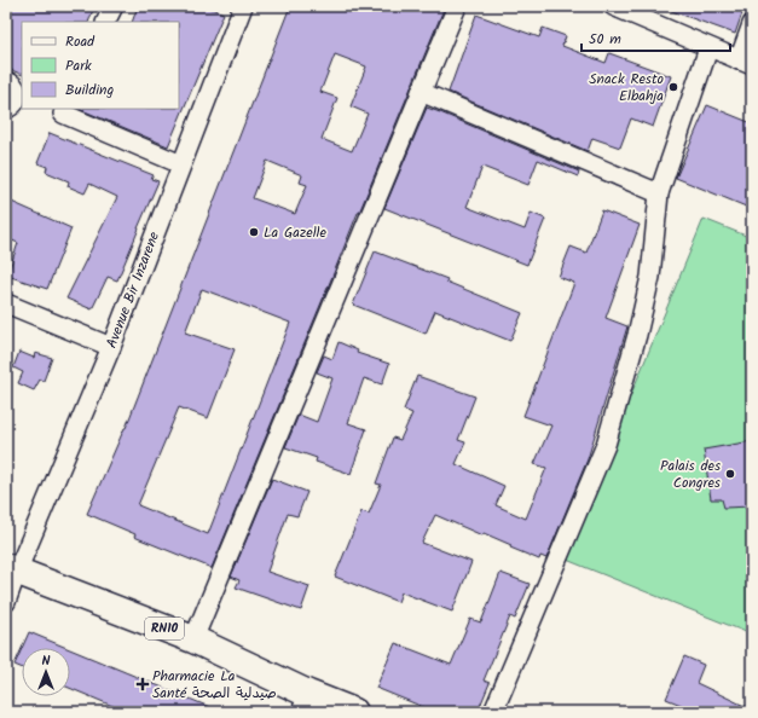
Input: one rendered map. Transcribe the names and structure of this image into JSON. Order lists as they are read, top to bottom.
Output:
{
  "streets": {
    "main road": ["RN10"],
    "street": ["Avenue Bir Inzarene"]
  },
  "crossings": [
    ["Avenue Bir Inzarene", "RN10"]
  ],
  "places": {
    "other": ["Snack Resto Elbahja", "La Gazelle", "Palais des Congres"],
    "health": ["Pharmacie La Santé صيدلية الصحة"]
  },
  "legend": ["Road", "Park", "Building"],
  "scale_bar": "50 m",
  "north": "top"
}
